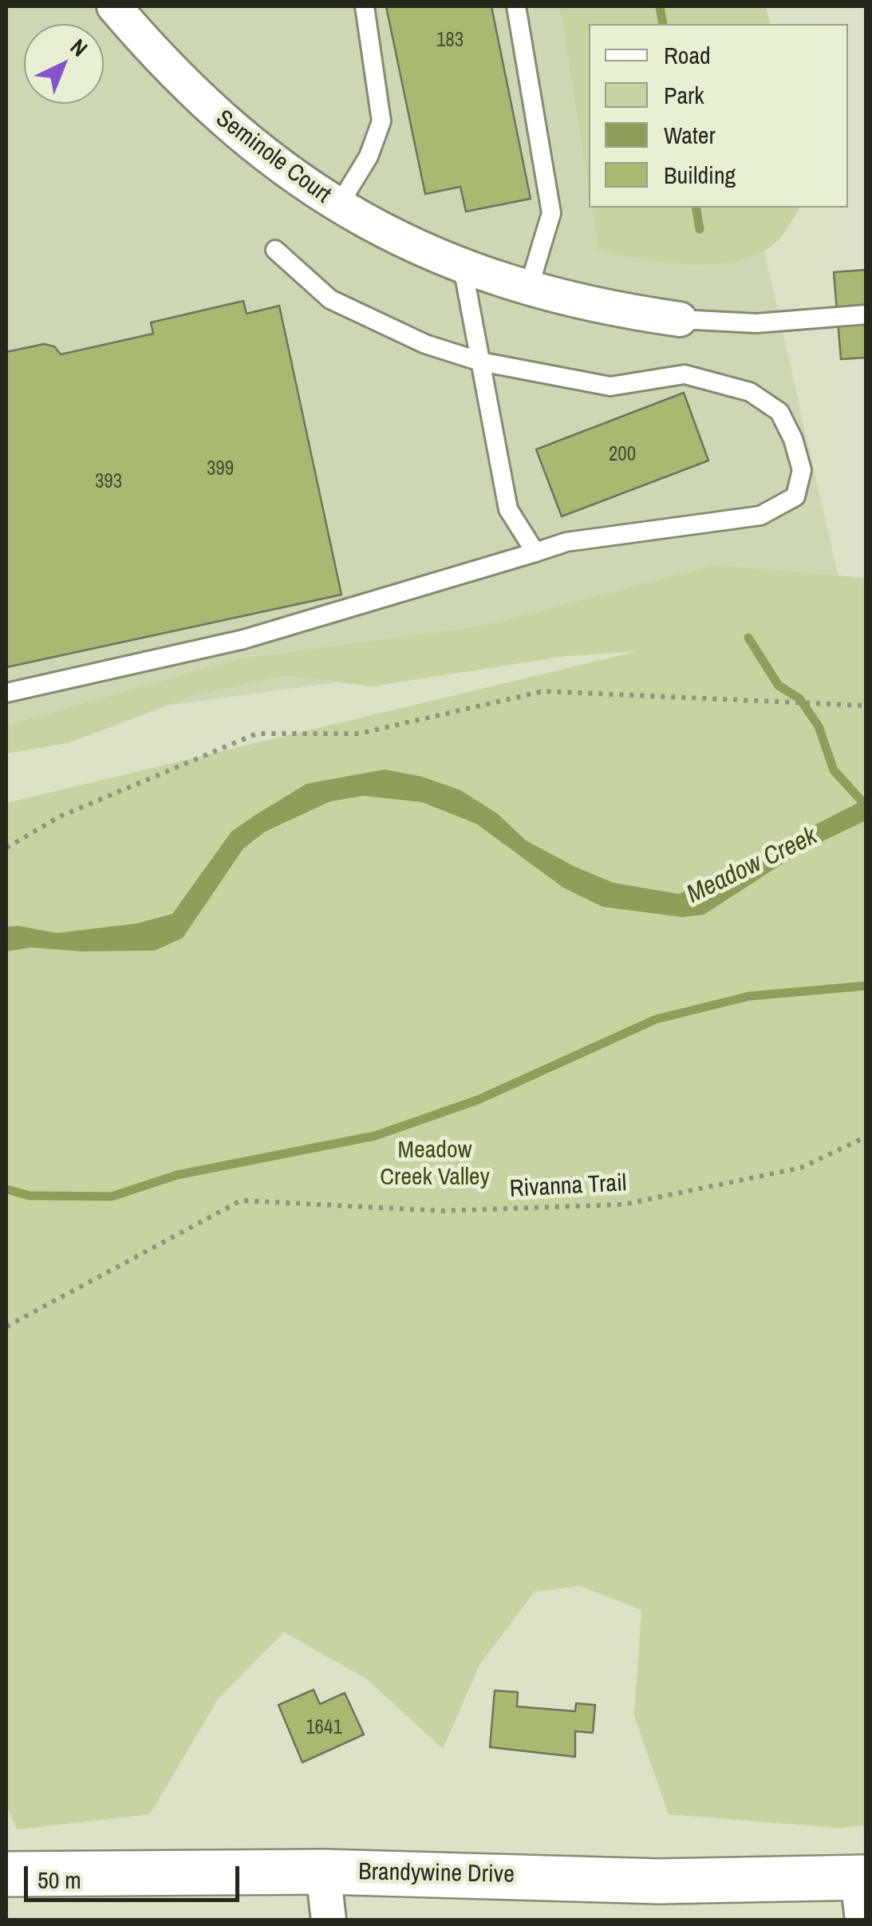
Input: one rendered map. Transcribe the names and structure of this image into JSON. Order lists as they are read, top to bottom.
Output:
{
  "streets": {
    "street": ["Seminole Court", "Brandywine Drive"],
    "path": ["Rivanna Trail"]
  },
  "water": ["Meadow Creek"],
  "parks": ["Meadow Creek Valley"],
  "house_numbers": [
    "183",
    "200",
    "399",
    "393",
    "1641"
  ],
  "legend": [
    "Road",
    "Park",
    "Water",
    "Building"
  ],
  "scale_bar": "50 m",
  "north": "top right"
}
